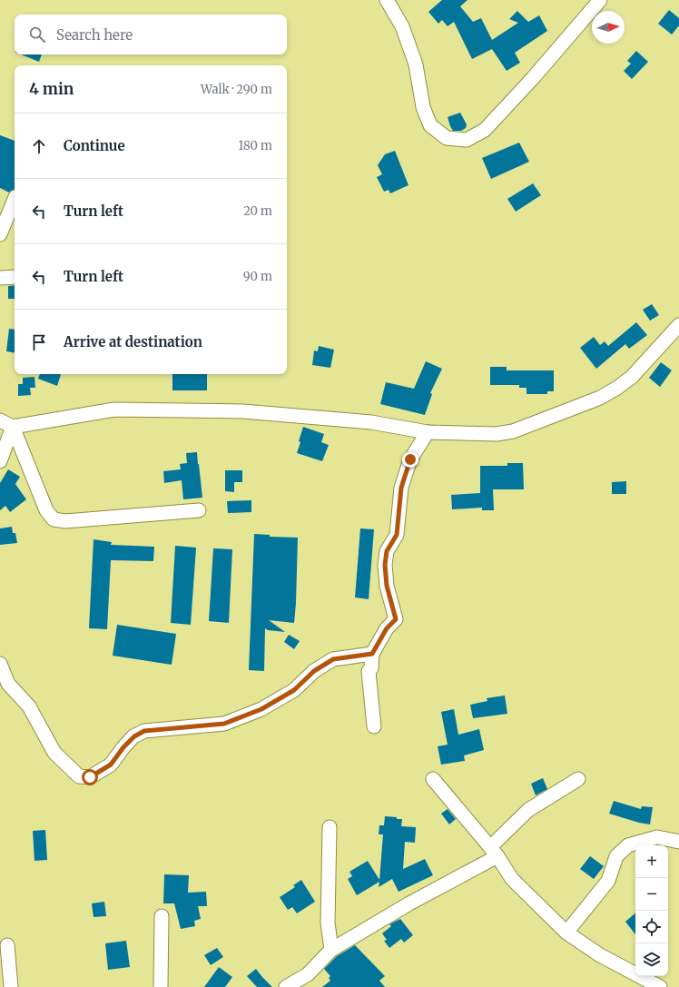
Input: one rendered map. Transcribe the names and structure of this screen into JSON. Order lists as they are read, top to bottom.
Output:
{
  "north": "right",
  "page": {
    "search": "Search here",
    "heading": ["4 min", "Walk · 290 m"],
    "list": [
      ["Continue", "180 m"],
      ["Turn left", "20 m"],
      ["Turn left", "90 m"],
      "Arrive at destination"
    ],
    "map_buttons": ["+", "−"]
  }
}
